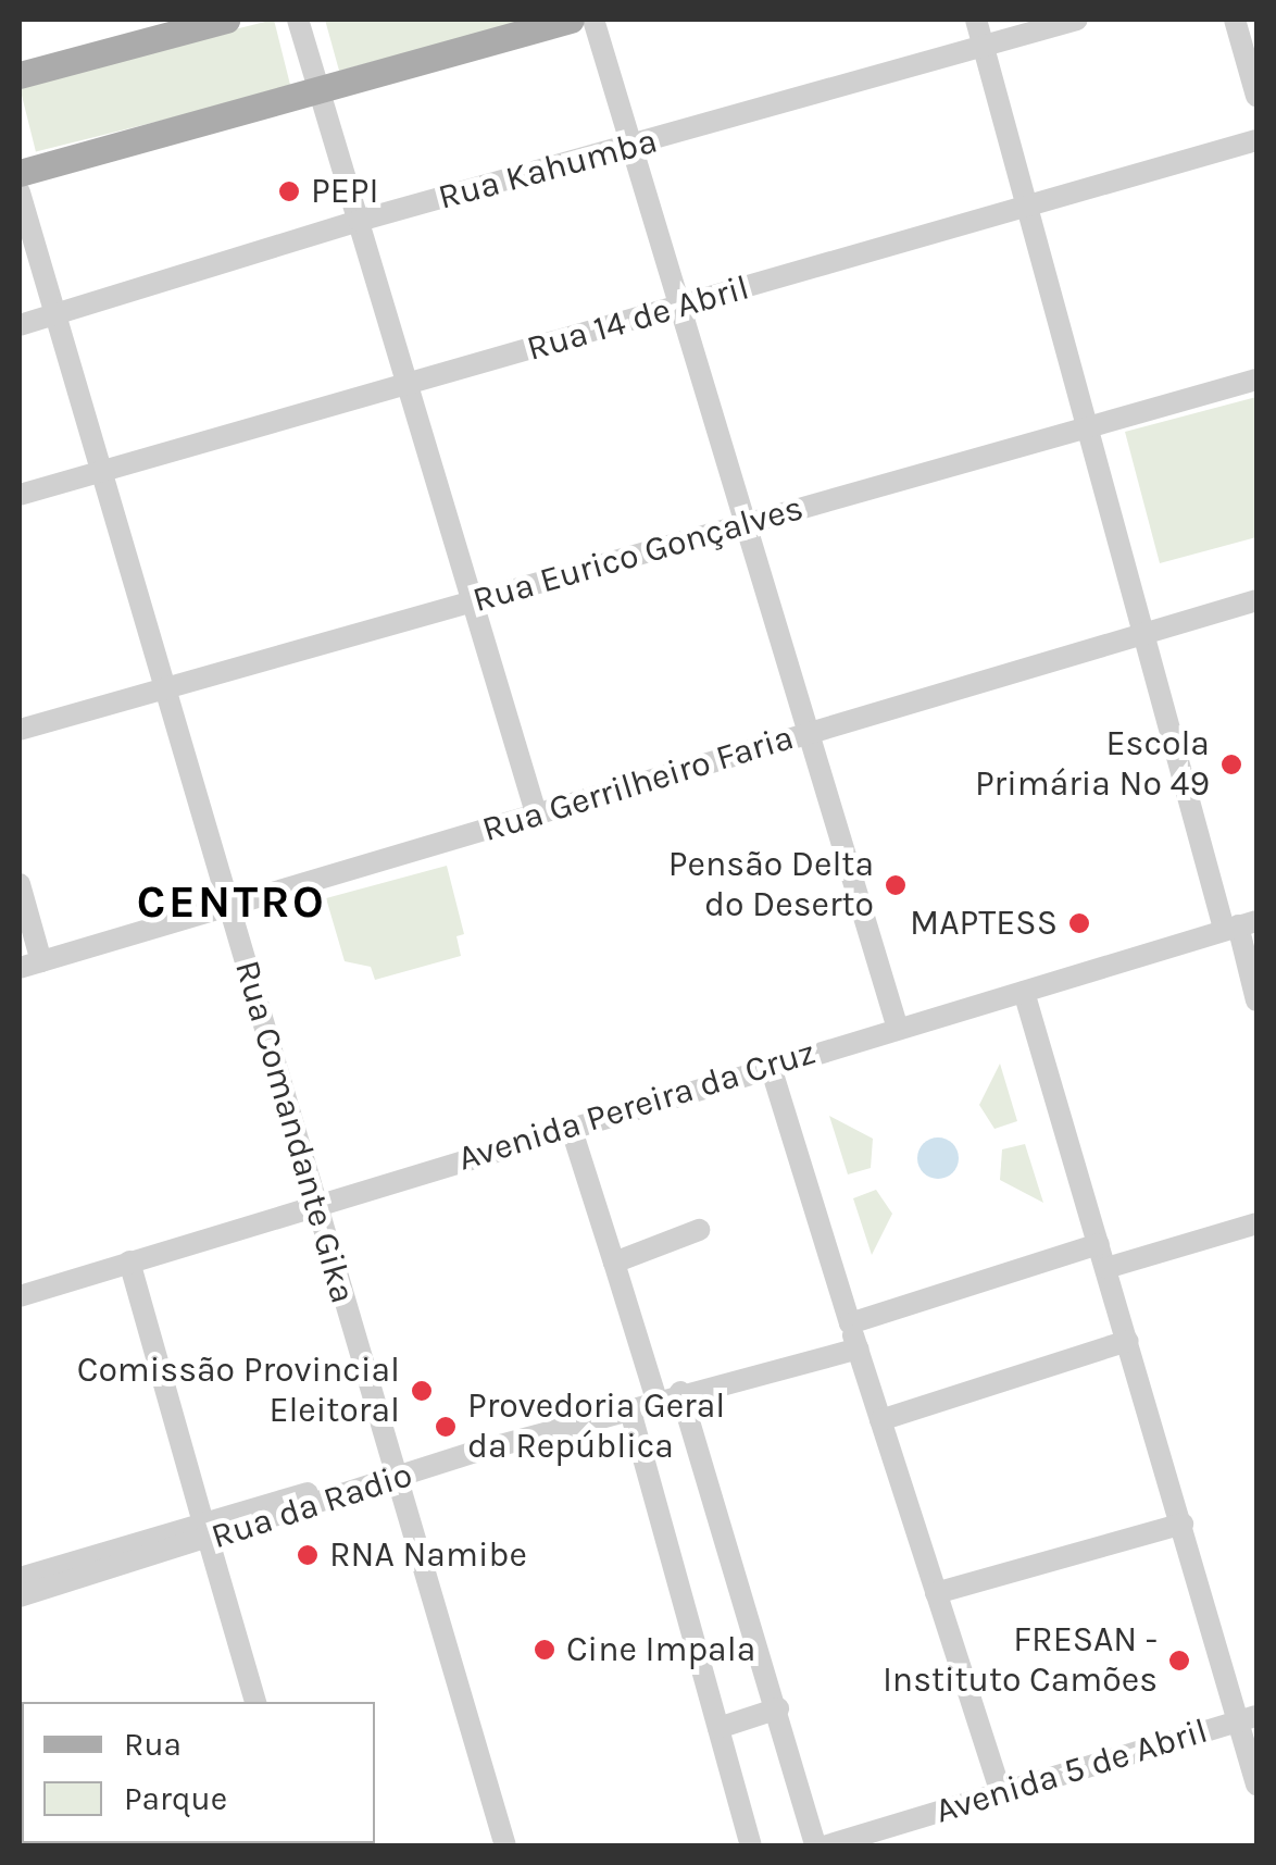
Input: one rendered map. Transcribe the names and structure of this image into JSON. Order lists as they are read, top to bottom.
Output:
{
  "streets": {
    "street": [
      "Rua Kahumba",
      "Rua 14 de Abril",
      "Rua Eurico Gonçalves",
      "Rua Gerrilheiro Faria",
      "Avenida Pereira da Cruz",
      "Rua Comandante Gika",
      "Rua da Radio",
      "Avenida 5 de Abril"
    ]
  },
  "crossings": [
    ["Rua Kahumba", "Rua Comandante Gika"],
    ["Rua 14 de Abril", "Rua Comandante Gika"],
    ["Rua Eurico Gonçalves", "Rua Comandante Gika"],
    ["Rua Gerrilheiro Faria", "Rua Comandante Gika"],
    ["Avenida Pereira da Cruz", "Rua Comandante Gika"],
    ["Rua Comandante Gika", "Rua da Radio"]
  ],
  "districts": ["CENTRO"],
  "places": [
    "PEPI",
    "Escola Primária Nº 49",
    "Pensão Delta do Deserto",
    "MAPTESS",
    "Comissão Provincial Eleitoral",
    "Provedoria Geral da República",
    "RNA Namibe",
    "Cine Impala",
    "FRESAN - Instituto Camões"
  ],
  "legend": ["Rua", "Parque"]
}
